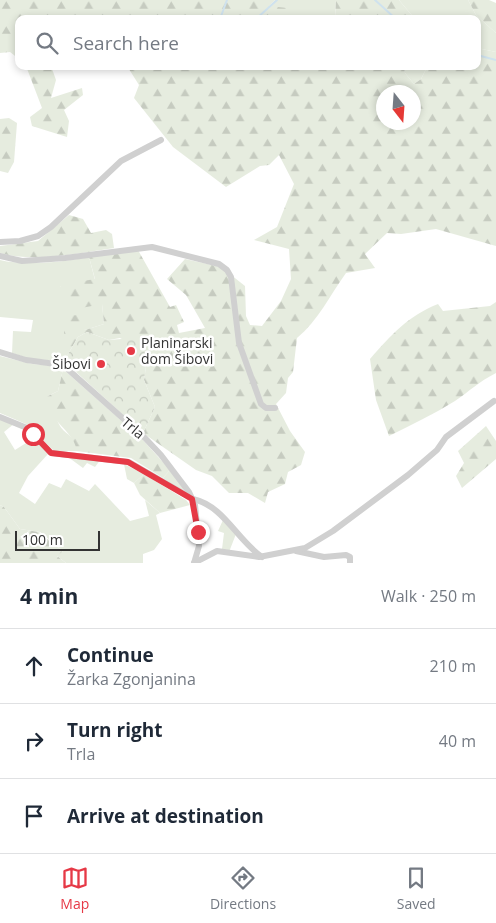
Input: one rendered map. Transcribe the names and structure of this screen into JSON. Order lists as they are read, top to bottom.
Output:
{
  "streets": {
    "street": ["Trla"]
  },
  "places": ["Planinarski dom Šibovi", "Šibovi"],
  "scale_bar": "100 m",
  "north": "bottom",
  "page": {
    "search": "Search here",
    "scale": "100 m",
    "heading": ["4 min", "Walk · 250 m"],
    "list": [
      ["Continue", "Žarka Zgonjanina", "210 m"],
      ["Turn right", "Trla", "40 m"],
      "Arrive at destination"
    ],
    "nav": ["Map", "Directions", "Saved"]
  }
}
